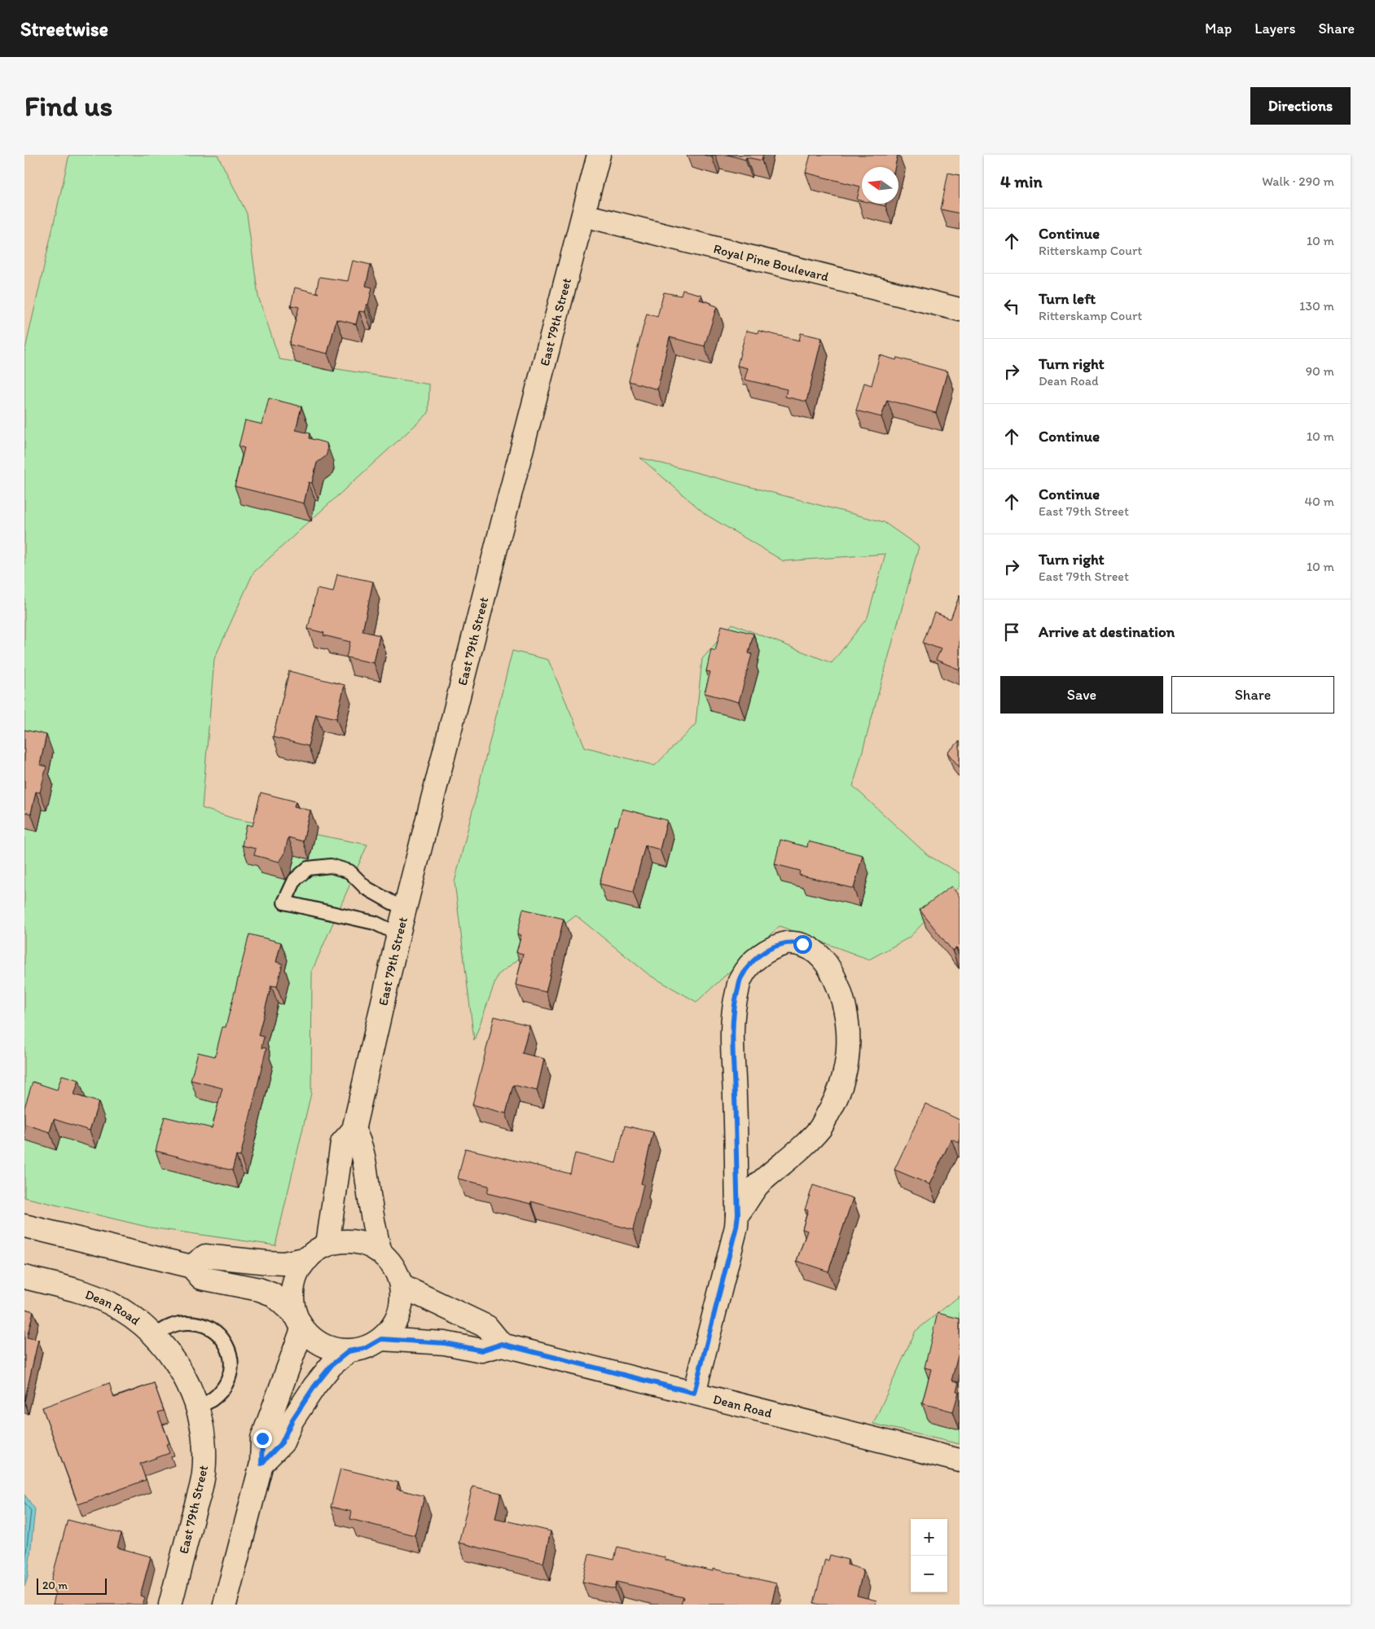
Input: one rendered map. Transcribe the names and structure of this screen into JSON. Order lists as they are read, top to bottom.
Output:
{
  "streets": {
    "street": ["Royal Pine Boulevard", "East 79th Street", "Dean Road"]
  },
  "crossings": [
    ["Royal Pine Boulevard", "East 79th Street"],
    ["East 79th Street", "Dean Road"]
  ],
  "scale_bar": "20 m",
  "north": "left",
  "page": {
    "header": "Streetwise",
    "nav": ["Map", "Layers", "Share"],
    "buttons": [
      "Directions",
      ["Save", "Share"]
    ],
    "title": "Find us",
    "heading": ["4 min", "Walk · 290 m"],
    "list": [
      ["Continue", "Ritterskamp Court", "10 m"],
      ["Turn left", "Ritterskamp Court", "130 m"],
      ["Turn right", "Dean Road", "90 m"],
      ["Continue", "10 m"],
      ["Continue", "East 79th Street", "40 m"],
      ["Turn right", "East 79th Street", "10 m"],
      "Arrive at destination"
    ],
    "map_buttons": ["+", "−"],
    "scale": "20 m"
  }
}
